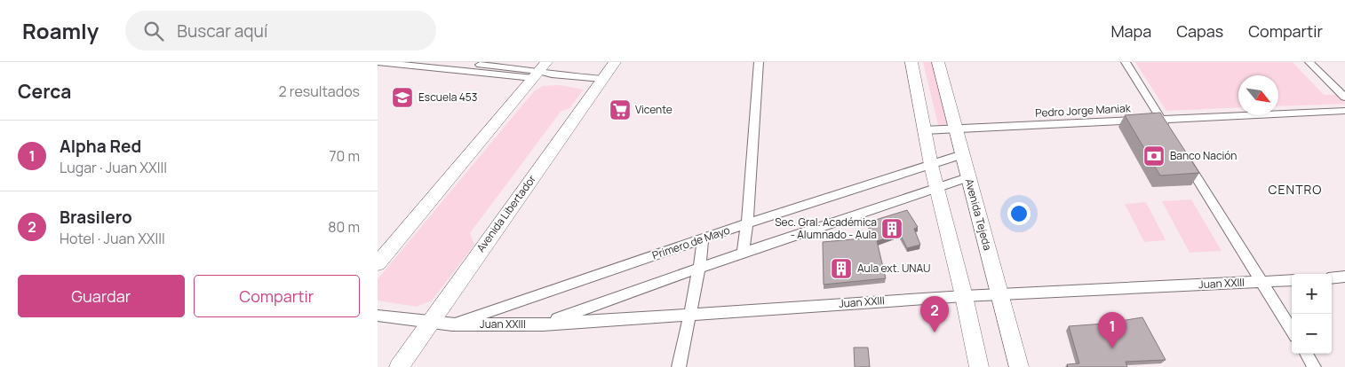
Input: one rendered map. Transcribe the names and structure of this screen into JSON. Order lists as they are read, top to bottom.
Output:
{
  "streets": {
    "main road": ["Avenida Libertador", "Avenida Tejeda"],
    "street": ["Pedro Jorge Maniak", "Primero de Mayo", "Juan XXIII"]
  },
  "crossings": [
    ["Pedro Jorge Maniak", "Avenida Tejeda"],
    ["Avenida Libertador", "Juan XXIII"],
    ["Avenida Tejeda", "Primero de Mayo"],
    ["Avenida Tejeda", "Juan XXIII"],
    ["Primero de Mayo", "Juan XXIII"]
  ],
  "districts": ["CENTRO"],
  "places": {
    "school or university": ["Escuela 453"],
    "supermarket": ["Vicente"],
    "bank": ["Banco Nación"],
    "building": ["Sec. Gral. Académica - Alumnado - Aula", "Aula ext. UNAU"]
  },
  "north": "bottom right",
  "page": {
    "header": "Roamly",
    "search": "Buscar aquí",
    "nav": ["Mapa", "Capas", "Compartir"],
    "heading": ["Cerca", "2 resultados"],
    "list": [
      {
        "mark": "1",
        "name": "Alpha Red",
        "note": "Lugar · Juan XXIII",
        "value": "70 m"
      },
      {
        "mark": "2",
        "name": "Brasilero",
        "note": "Hotel · Juan XXIII",
        "value": "80 m"
      }
    ],
    "buttons": ["Guardar", "Compartir"],
    "map_buttons": ["+", "−"],
    "pins": ["2", "1"]
  }
}
